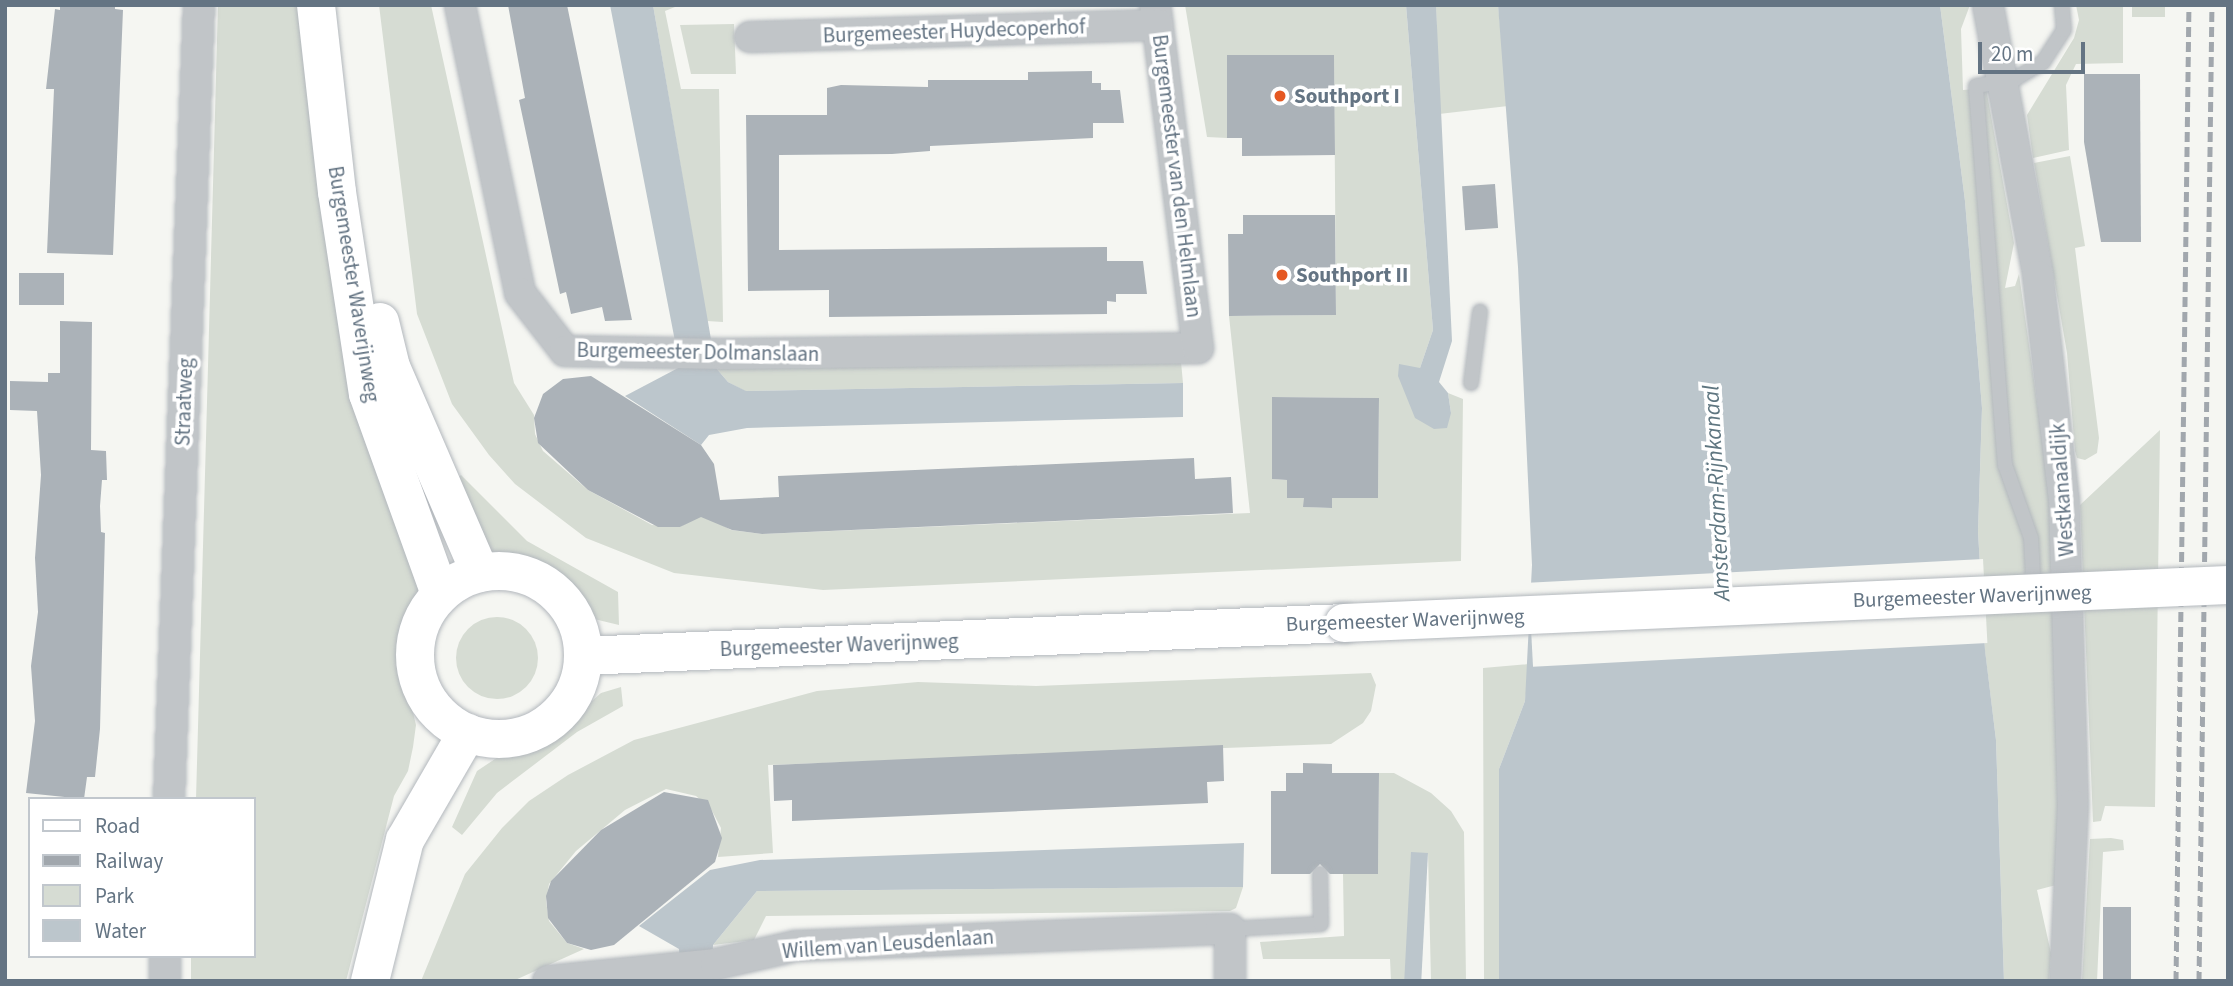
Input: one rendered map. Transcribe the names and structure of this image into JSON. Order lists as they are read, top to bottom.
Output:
{
  "streets": {
    "main road": ["Burgemeester Waverijnweg"],
    "street": [
      "Burgemeester Huydecoperhof",
      "Burgemeester van den Helmlaan",
      "Burgemeester Dolmanslaan",
      "Straatweg",
      "Westkanaaldijk",
      "Willem van Leusdenlaan"
    ]
  },
  "crossings": [
    ["Burgemeester Huydecoperhof", "Burgemeester van den Helmlaan"],
    ["Burgemeester van den Helmlaan", "Burgemeester Dolmanslaan"]
  ],
  "water": ["Amsterdam-Rijnkanaal"],
  "places": ["Southport I", "Southport II"],
  "legend": [
    "Road",
    "Railway",
    "Park",
    "Water"
  ],
  "scale_bar": "20 m"
}
